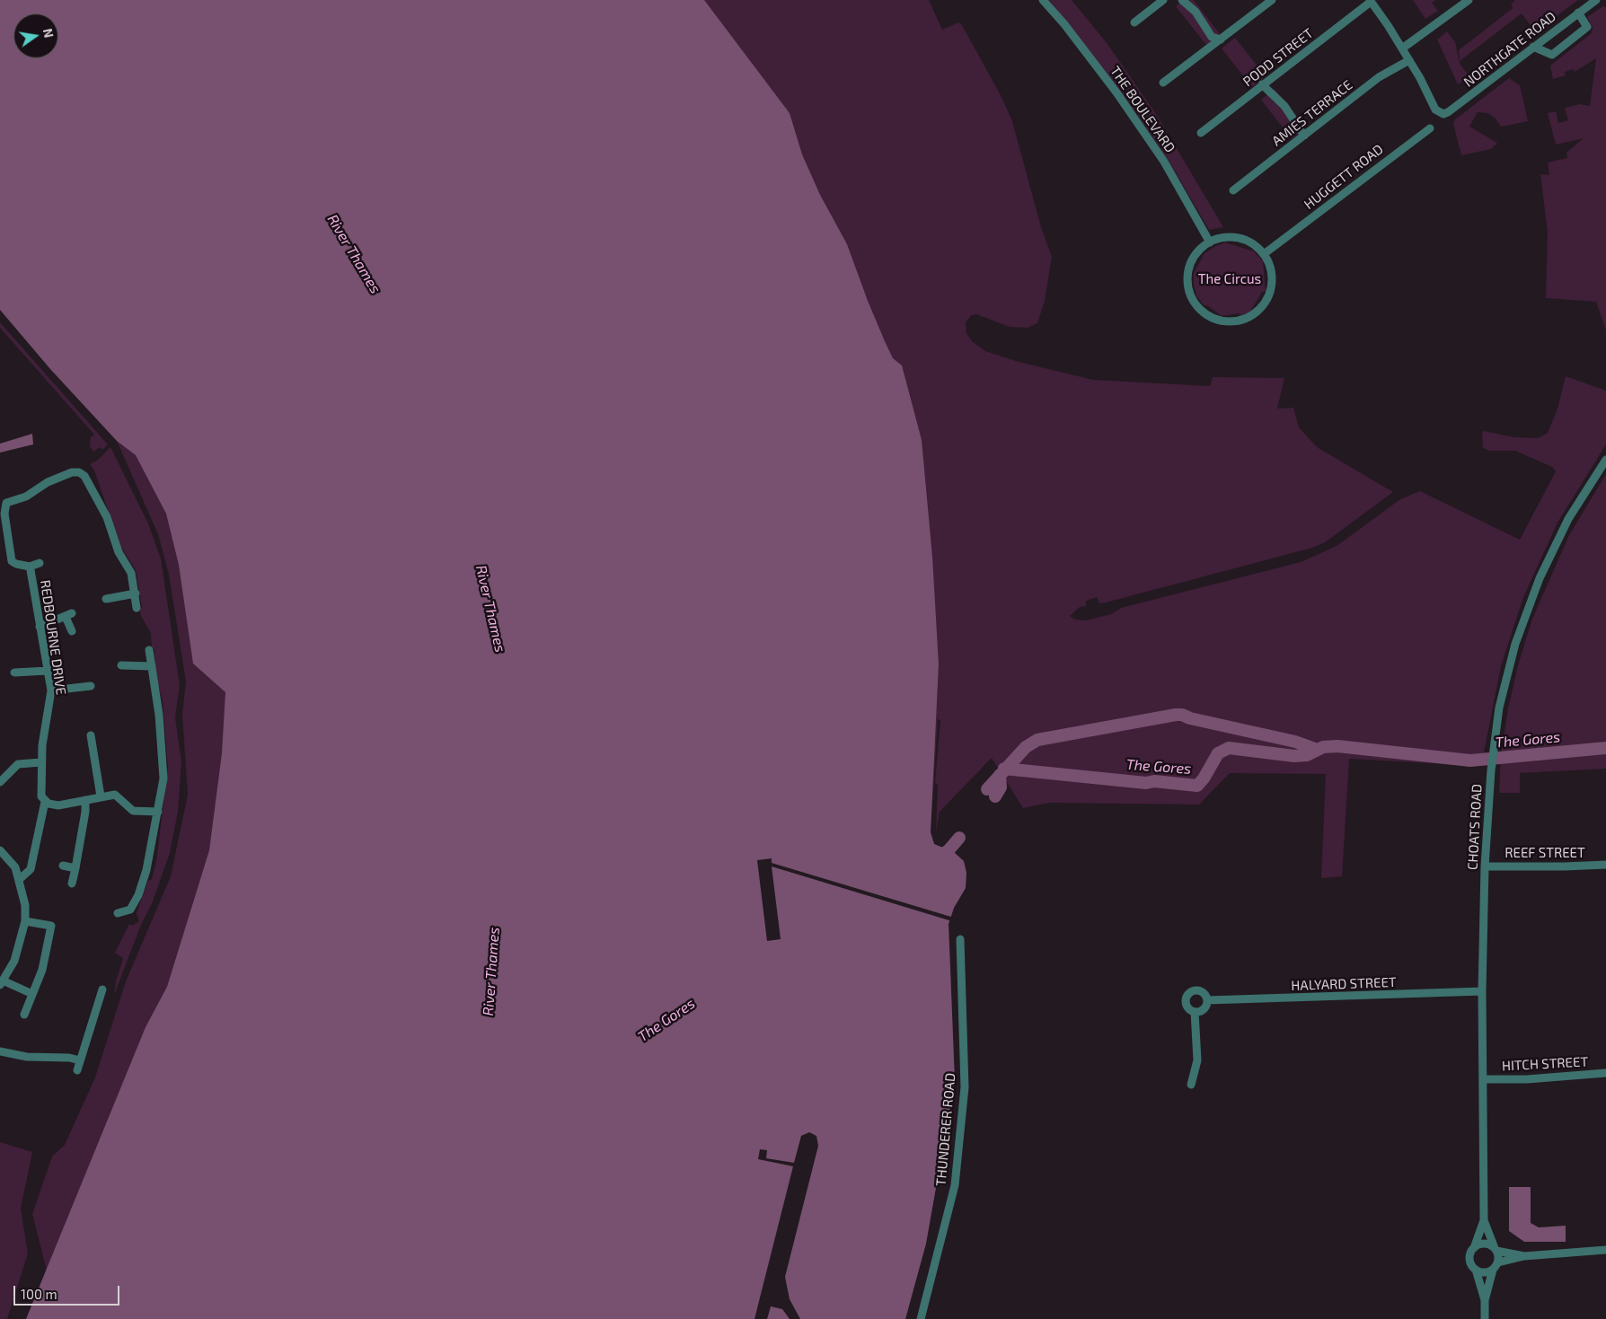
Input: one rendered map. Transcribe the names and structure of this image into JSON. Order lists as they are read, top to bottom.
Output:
{
  "streets": {
    "street": [
      "NORTHGATE ROAD",
      "PODD STREET",
      "THE BOULEVARD",
      "AMIES TERRACE",
      "HUGGETT ROAD",
      "REDBOURNE DRIVE",
      "CHOATS ROAD",
      "REEF STREET",
      "HALYARD STREET",
      "HITCH STREET",
      "THUNDERER ROAD"
    ]
  },
  "crossings": [
    ["NORTHGATE ROAD", "AMIES TERRACE"],
    ["THE BOULEVARD", "HUGGETT ROAD"],
    ["CHOATS ROAD", "REEF STREET"],
    ["CHOATS ROAD", "HALYARD STREET"],
    ["CHOATS ROAD", "HITCH STREET"]
  ],
  "water": ["River Thames", "The Gores"],
  "parks": ["The Circus"],
  "scale_bar": "100 m",
  "north": "right"
}
